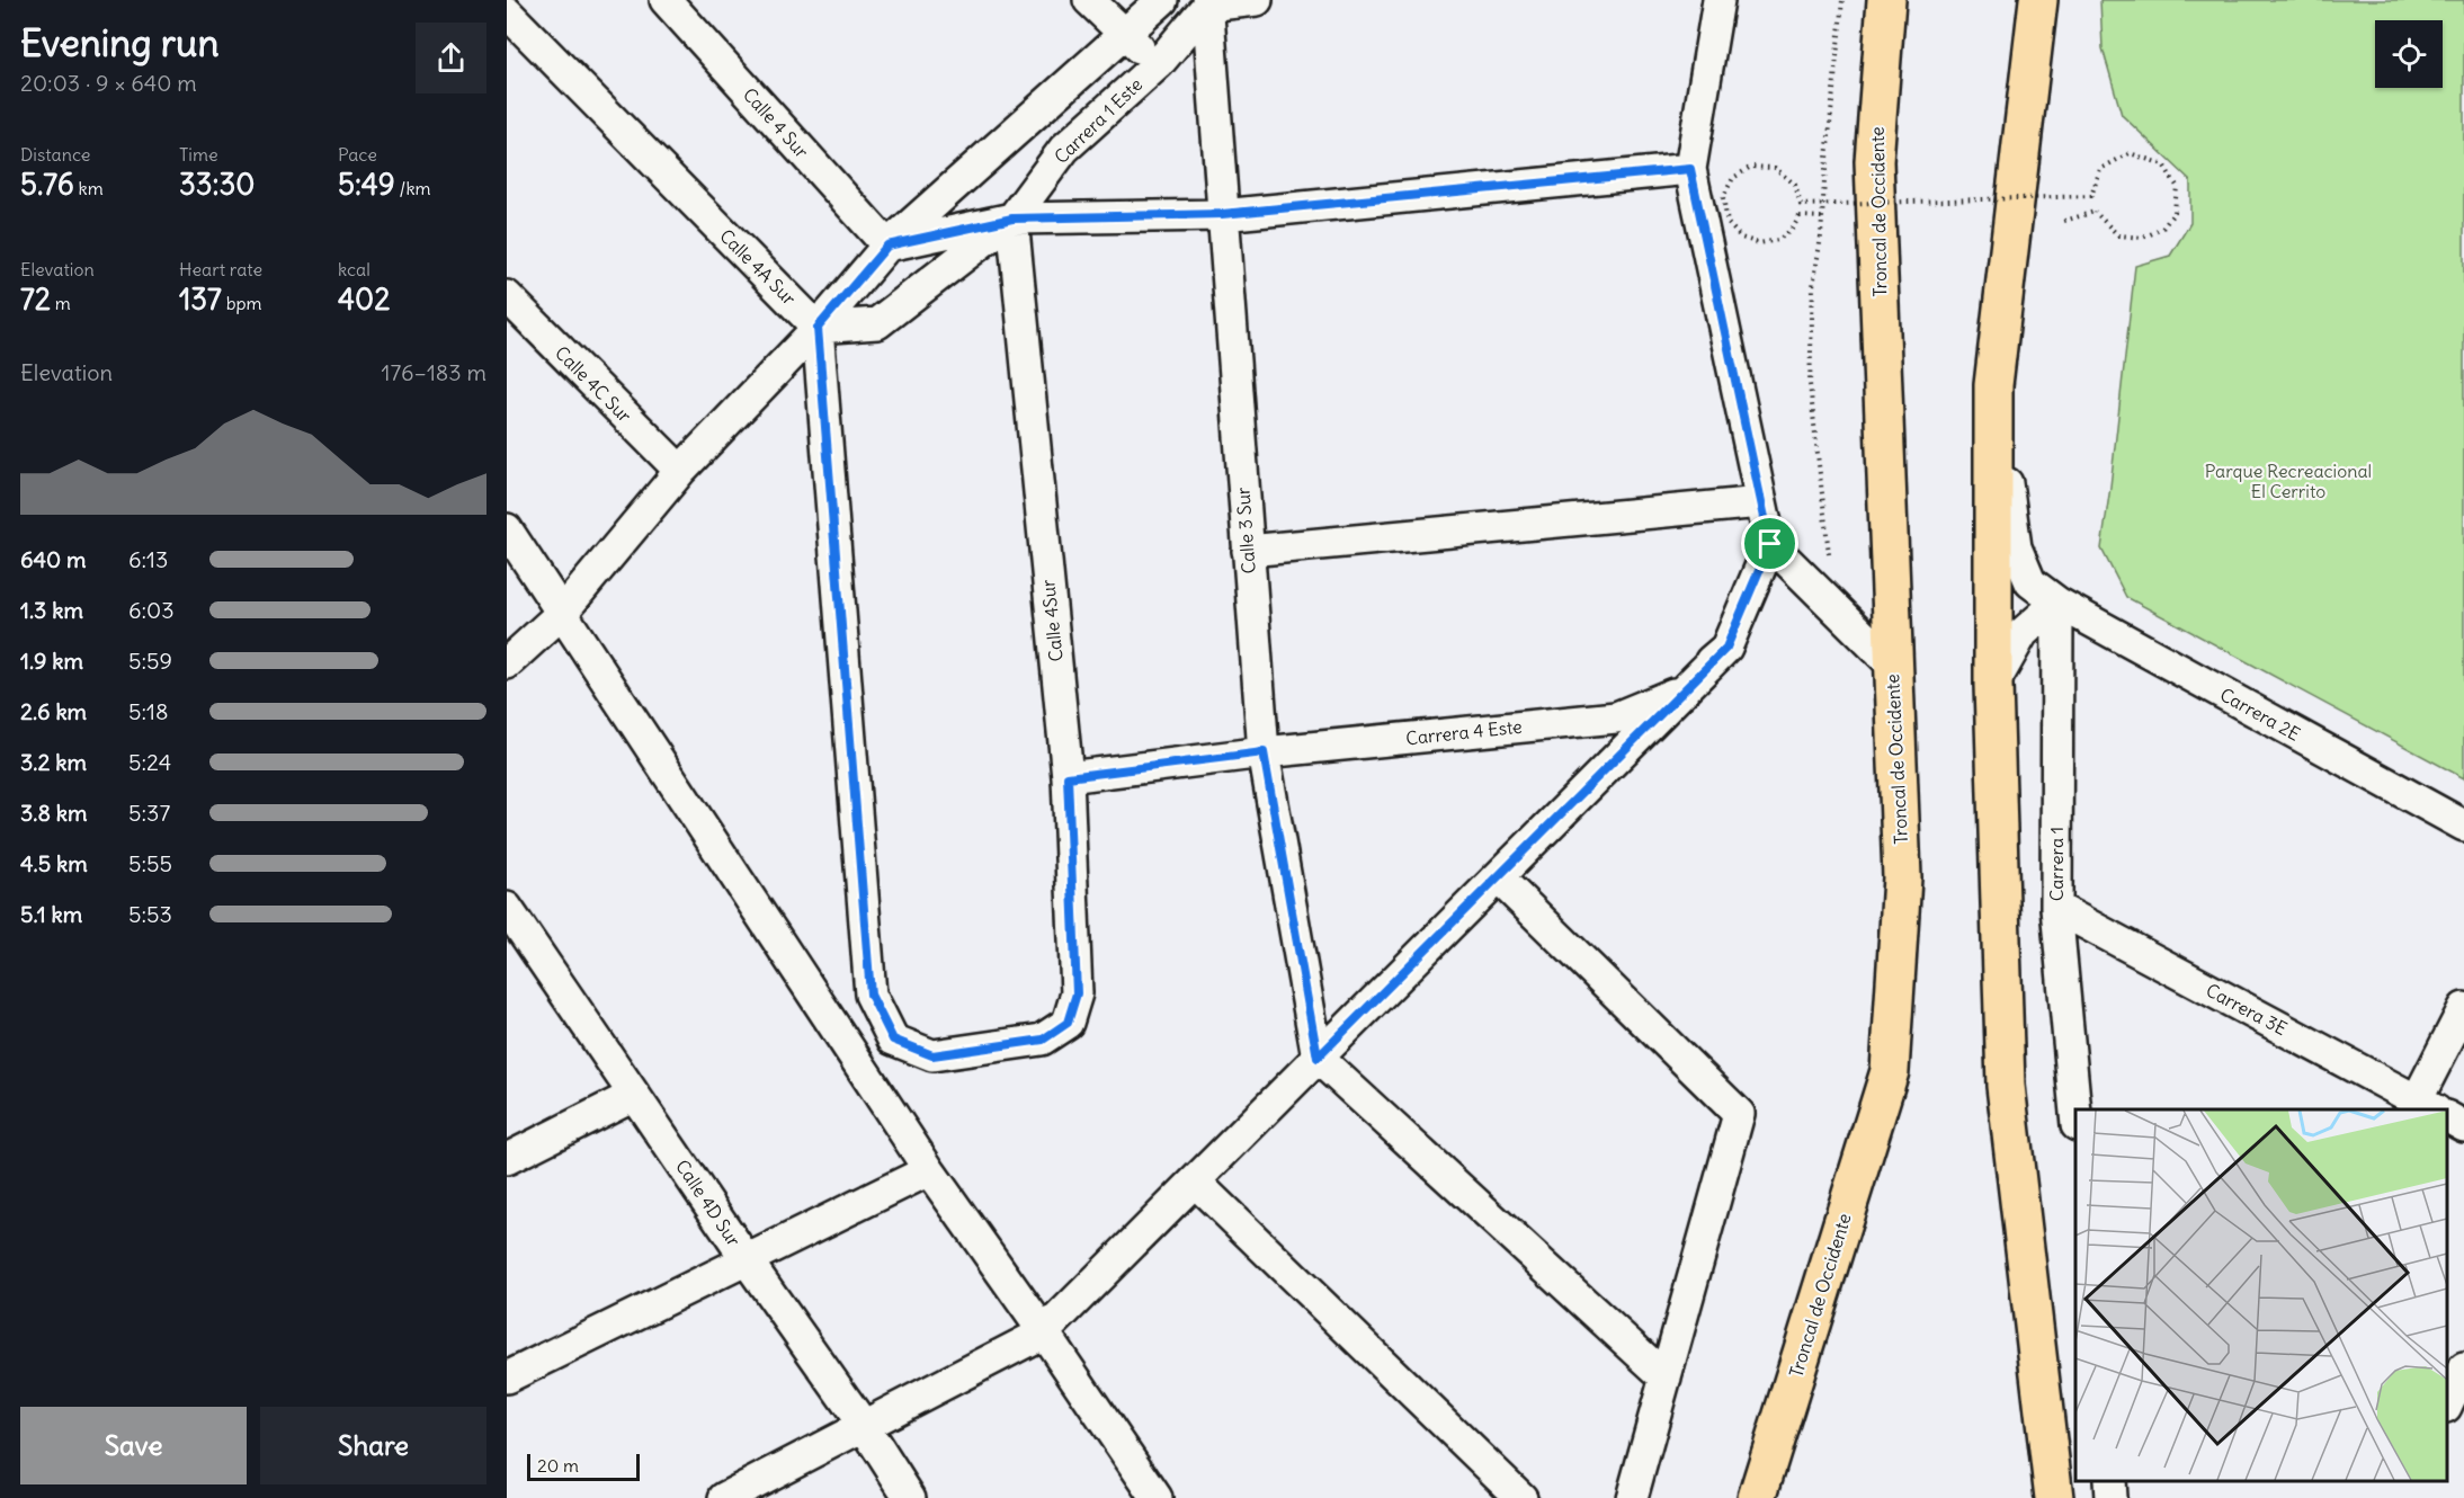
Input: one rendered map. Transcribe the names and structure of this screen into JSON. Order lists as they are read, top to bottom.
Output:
{
  "streets": {
    "highway": ["Troncal de Occidente"],
    "street": [
      "Carrera 1 Este",
      "Calle 4 Sur",
      "Calle 4A Sur",
      "Calle 4C Sur",
      "Calle 3 Sur",
      "Calle 4Sur",
      "Carrera 2E",
      "Carrera 4 Este",
      "Carrera 1",
      "Carrera 3E",
      "Calle 4D Sur"
    ]
  },
  "crossings": [
    ["Carrera 1 Este", "Calle 4A Sur"],
    ["Carrera 1 Este", "Calle 3 Sur"],
    ["Carrera 1 Este", "Calle 4Sur"],
    ["Calle 4A Sur", "Calle 4Sur"],
    ["Calle 3 Sur", "Carrera 4 Este"],
    ["Calle 4Sur", "Carrera 4 Este"],
    ["Carrera 2E", "Carrera 1"],
    ["Carrera 1", "Carrera 3E"]
  ],
  "parks": ["Parque Recreacional El Cerrito"],
  "scale_bar": "20 m",
  "page": {
    "heading": ["Evening run", "20:03 · 9 × 640 m"],
    "stats": [
      ["Distance", "5.76 km"],
      ["Time", "33:30"],
      ["Pace", "5:49 /km"],
      ["Elevation", "72 m"],
      ["Heart rate", "137 bpm"],
      ["kcal", "402"]
    ],
    "chart": ["Elevation", "176–183 m"],
    "list": [
      {
        "name": "640 m",
        "note": "6:13"
      },
      {
        "name": "1.3 km",
        "note": "6:03"
      },
      {
        "name": "1.9 km",
        "note": "5:59"
      },
      {
        "name": "2.6 km",
        "note": "5:18"
      },
      {
        "name": "3.2 km",
        "note": "5:24"
      },
      {
        "name": "3.8 km",
        "note": "5:37"
      },
      {
        "name": "4.5 km",
        "note": "5:55"
      },
      {
        "name": "5.1 km",
        "note": "5:53"
      }
    ],
    "buttons": ["Save", "Share"],
    "scale": "20 m"
  }
}
